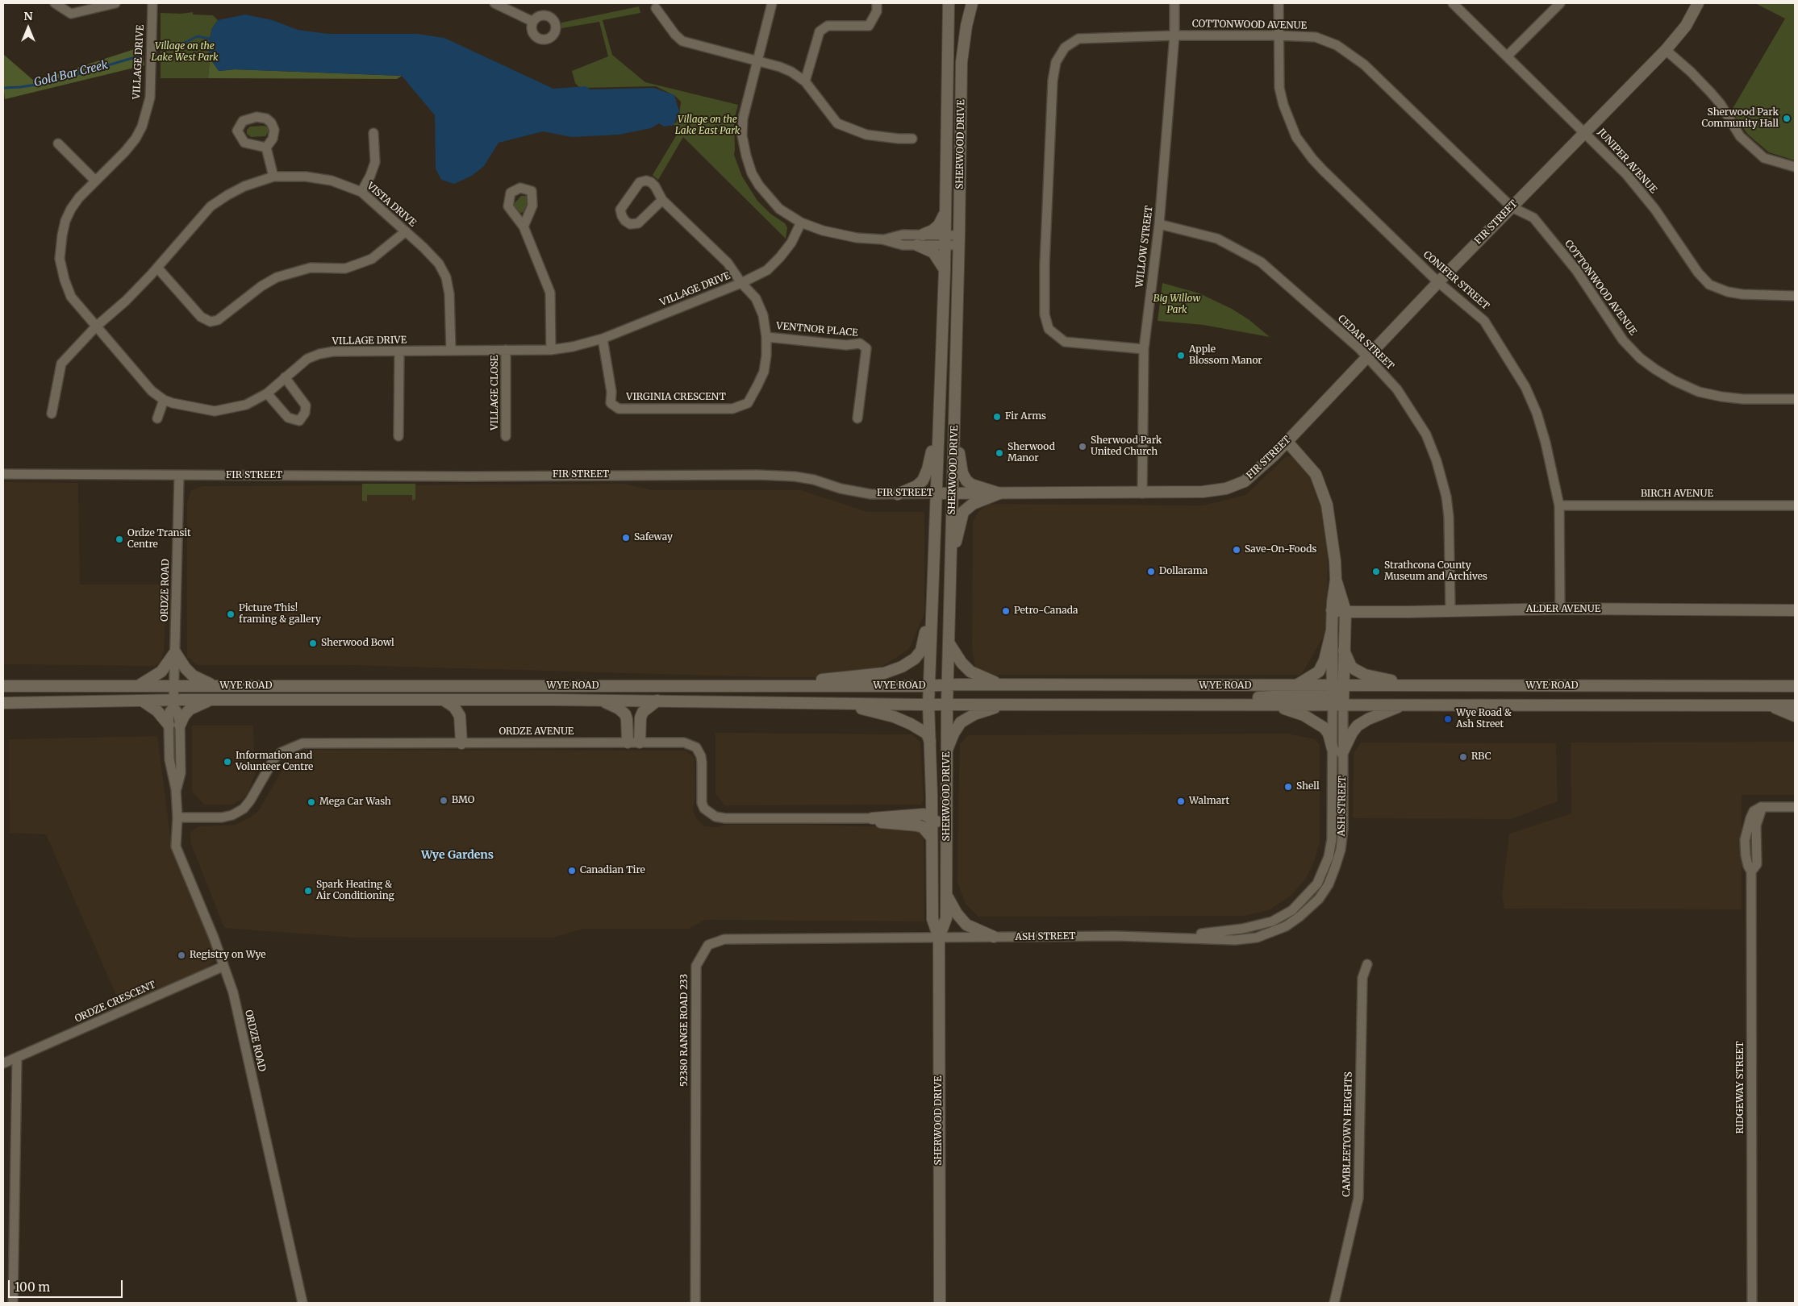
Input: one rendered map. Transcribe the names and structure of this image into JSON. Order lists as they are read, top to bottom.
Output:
{
  "streets": {
    "main road": [
      "SHERWOOD DRIVE",
      "FIR STREET",
      "ALDER AVENUE",
      "WYE ROAD",
      "ASH STREET"
    ],
    "street": [
      "COTTONWOOD AVENUE",
      "VILLAGE DRIVE",
      "JUNIPER AVENUE",
      "VISTA DRIVE",
      "WILLOW STREET",
      "CONIFER STREET",
      "VENTNOR PLACE",
      "CEDAR STREET",
      "VILLAGE CLOSE",
      "VIRGINIA CRESCENT",
      "BIRCH AVENUE",
      "ORDZE ROAD",
      "ORDZE AVENUE",
      "ORDZE CRESCENT",
      "52380 RANGE ROAD 233",
      "RIDGEWAY STREET",
      "CAMBLEETOWN HEIGHTS"
    ]
  },
  "crossings": [
    ["COTTONWOOD AVENUE", "FIR STREET"],
    ["COTTONWOOD AVENUE", "WILLOW STREET"],
    ["COTTONWOOD AVENUE", "CONIFER STREET"],
    ["VILLAGE DRIVE", "VISTA DRIVE"],
    ["VILLAGE DRIVE", "VILLAGE CLOSE"],
    ["VILLAGE DRIVE", "VIRGINIA CRESCENT"],
    ["SHERWOOD DRIVE", "FIR STREET"],
    ["SHERWOOD DRIVE", "WYE ROAD"],
    ["SHERWOOD DRIVE", "ASH STREET"],
    ["SHERWOOD DRIVE", "52380 RANGE ROAD 233"],
    ["JUNIPER AVENUE", "FIR STREET"],
    ["FIR STREET", "WILLOW STREET"],
    ["FIR STREET", "CONIFER STREET"],
    ["FIR STREET", "CEDAR STREET"],
    ["FIR STREET", "ORDZE ROAD"],
    ["FIR STREET", "ASH STREET"],
    ["WILLOW STREET", "CEDAR STREET"],
    ["CONIFER STREET", "BIRCH AVENUE"],
    ["CONIFER STREET", "ALDER AVENUE"],
    ["VENTNOR PLACE", "VIRGINIA CRESCENT"],
    ["CEDAR STREET", "ALDER AVENUE"],
    ["ORDZE ROAD", "WYE ROAD"],
    ["ORDZE ROAD", "ORDZE AVENUE"],
    ["ORDZE ROAD", "ORDZE CRESCENT"],
    ["ALDER AVENUE", "ASH STREET"],
    ["WYE ROAD", "ASH STREET"],
    ["ASH STREET", "52380 RANGE ROAD 233"]
  ],
  "districts": ["Wye Gardens"],
  "water": ["Gold Bar Creek"],
  "parks": ["Village on the Lake West Park", "Village on the Lake East Park", "Big Willow Park"],
  "places": [
    "Sherwood Park Community Hall",
    "Apple Blossom Manor",
    "Fir Arms",
    "Sherwood Park United Church",
    "Sherwood Manor",
    "Safeway",
    "Ordze Transit Centre",
    "Save-On-Foods",
    "Dollarama",
    "Strathcona County Museum and Archives",
    "Petro-Canada",
    "Picture This! framing & gallery",
    "Sherwood Bowl",
    "Wye Road & Ash Street",
    "RBC",
    "Information and Volunteer Centre",
    "Shell",
    "BMO",
    "Walmart",
    "Mega Car Wash",
    "Canadian Tire",
    "Spark Heating & Air Conditioning",
    "Registry on Wye"
  ],
  "scale_bar": "100 m",
  "north": "top"
}
